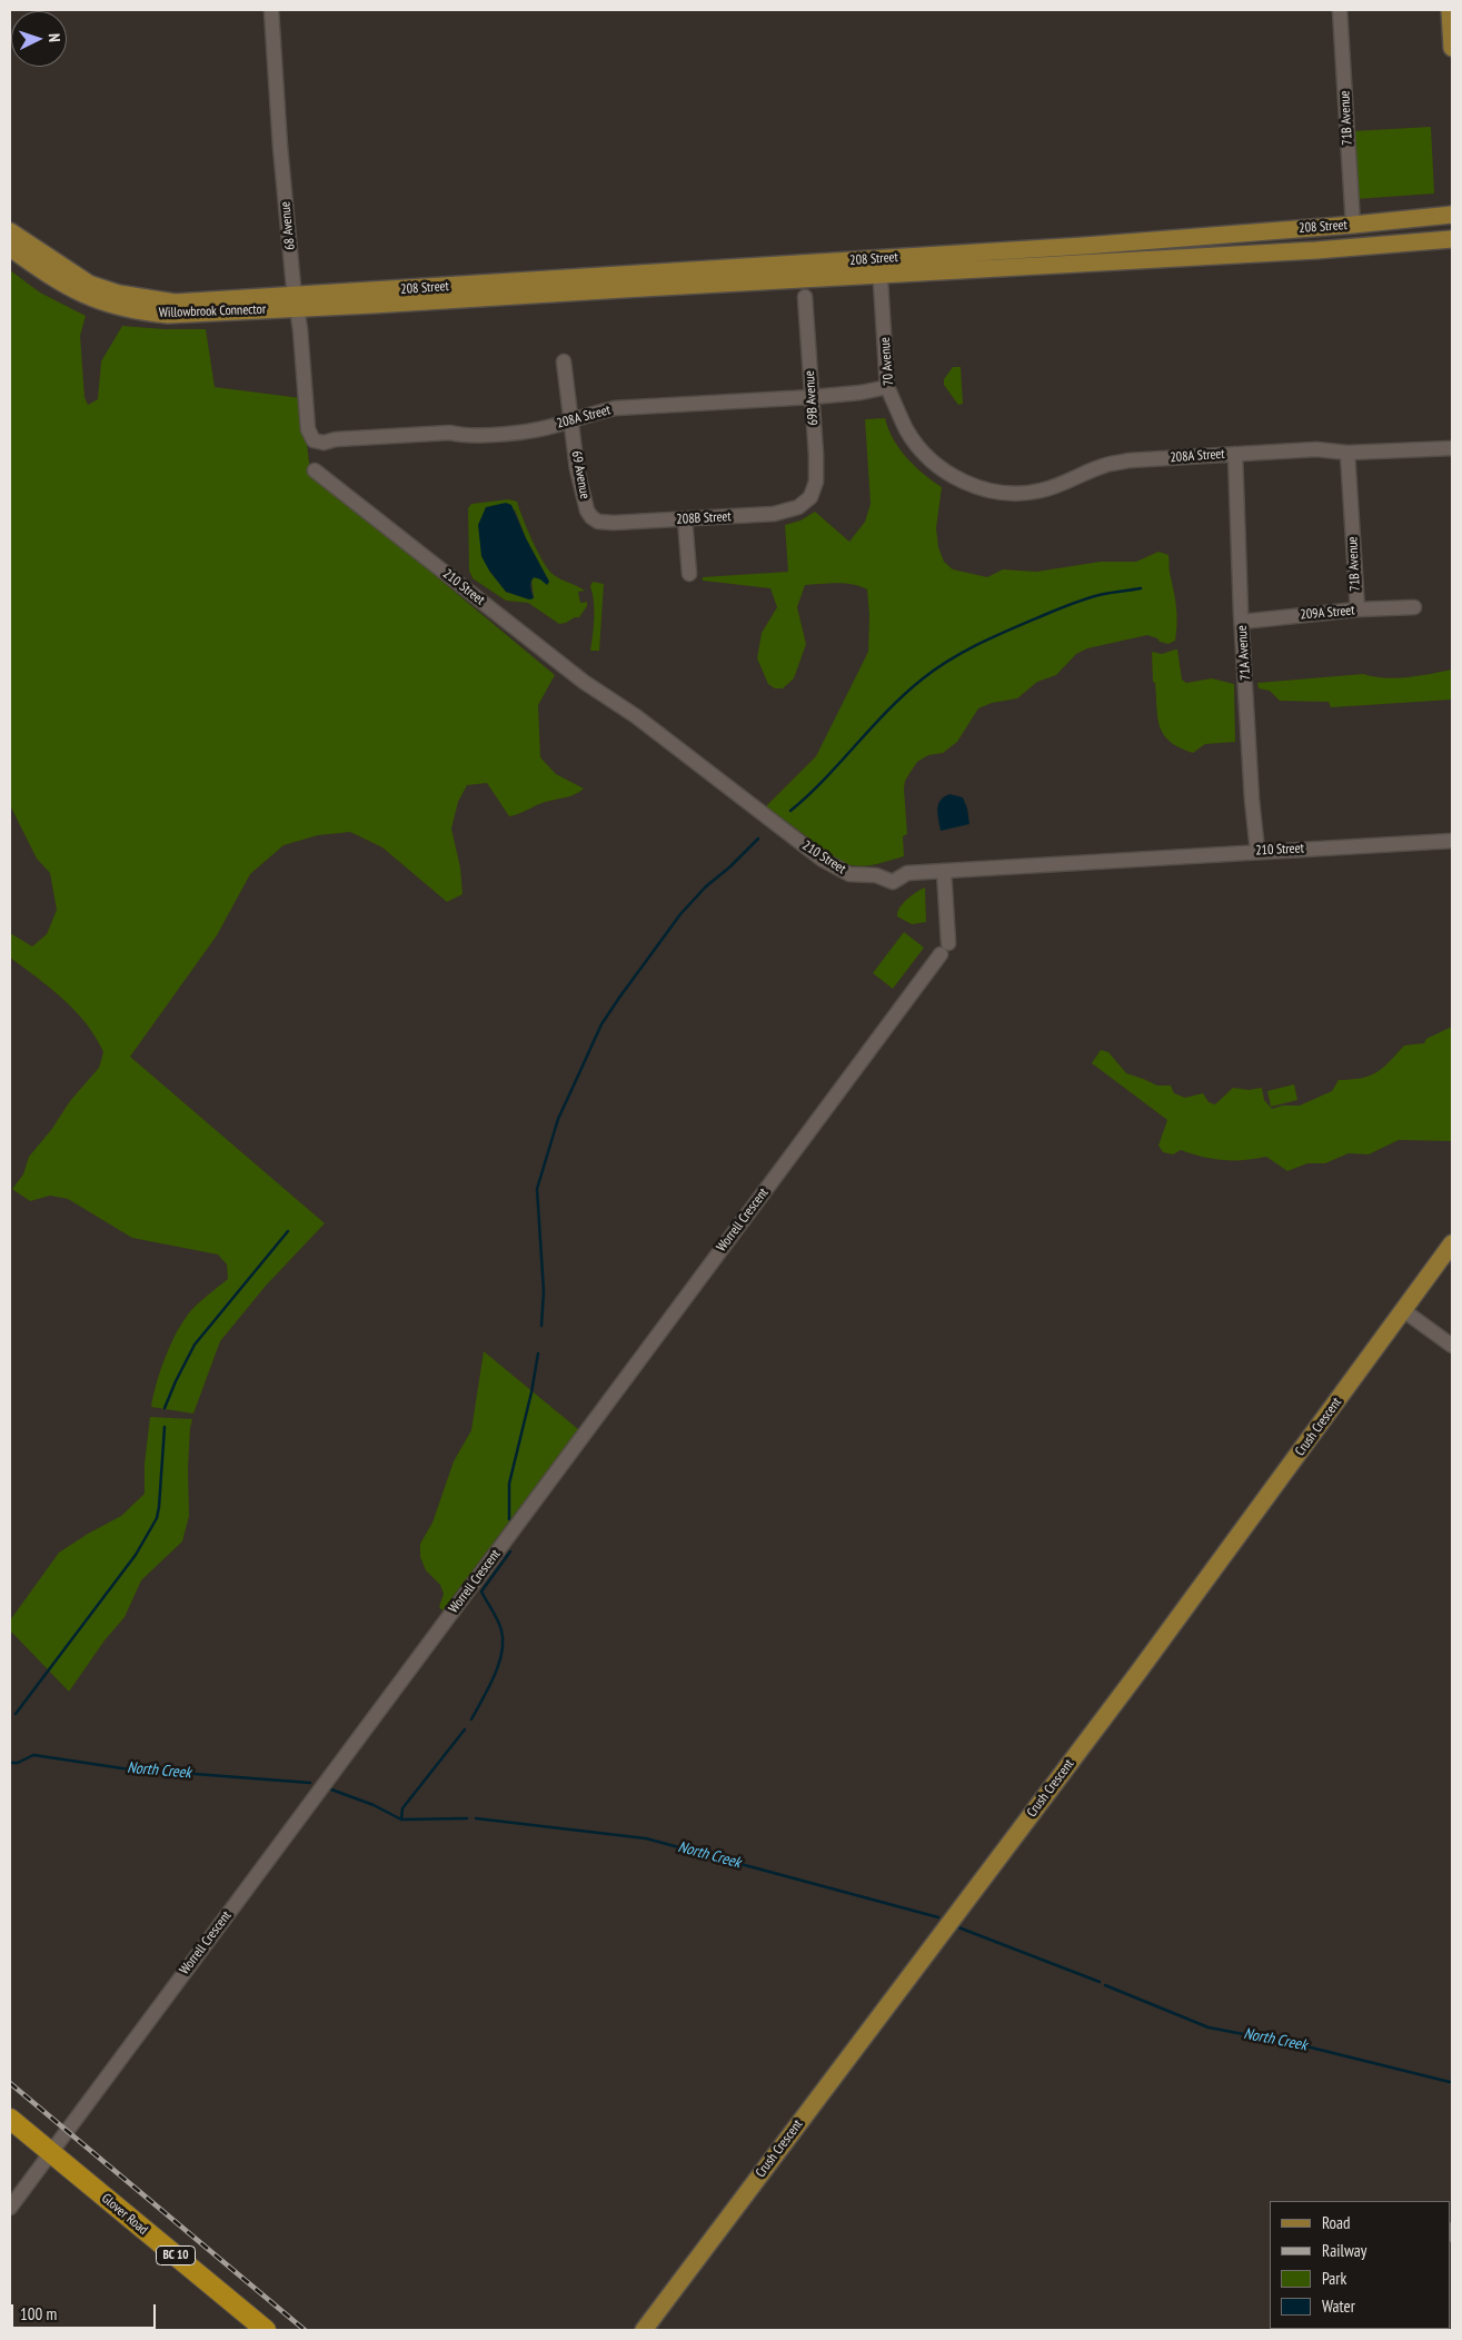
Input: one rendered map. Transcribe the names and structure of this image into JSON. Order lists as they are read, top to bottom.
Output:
{
  "streets": {
    "highway": ["Glover Road", "BC 10"],
    "main road": ["208 Street", "Willowbrook Connector", "Crush Crescent"],
    "street": [
      "71B Avenue",
      "68 Avenue",
      "70 Avenue",
      "69B Avenue",
      "208A Street",
      "69 Avenue",
      "208B Street",
      "210 Street",
      "209A Street",
      "71A Avenue",
      "Worrell Crescent"
    ]
  },
  "crossings": [
    ["71B Avenue", "208 Street"],
    ["71B Avenue", "208A Street"],
    ["71B Avenue", "209A Street"],
    ["68 Avenue", "208 Street"],
    ["68 Avenue", "Willowbrook Connector"],
    ["68 Avenue", "208A Street"],
    ["208 Street", "Willowbrook Connector"],
    ["208 Street", "70 Avenue"],
    ["70 Avenue", "208A Street"],
    ["69B Avenue", "208A Street"],
    ["69B Avenue", "208B Street"],
    ["208A Street", "69 Avenue"],
    ["208A Street", "71A Avenue"],
    ["69 Avenue", "208B Street"],
    ["210 Street", "71A Avenue"],
    ["210 Street", "Worrell Crescent"],
    ["209A Street", "71A Avenue"],
    ["Worrell Crescent", "Glover Road"]
  ],
  "water": ["North Creek"],
  "legend": [
    "Road",
    "Railway",
    "Park",
    "Water"
  ],
  "scale_bar": "100 m",
  "north": "right"
}
